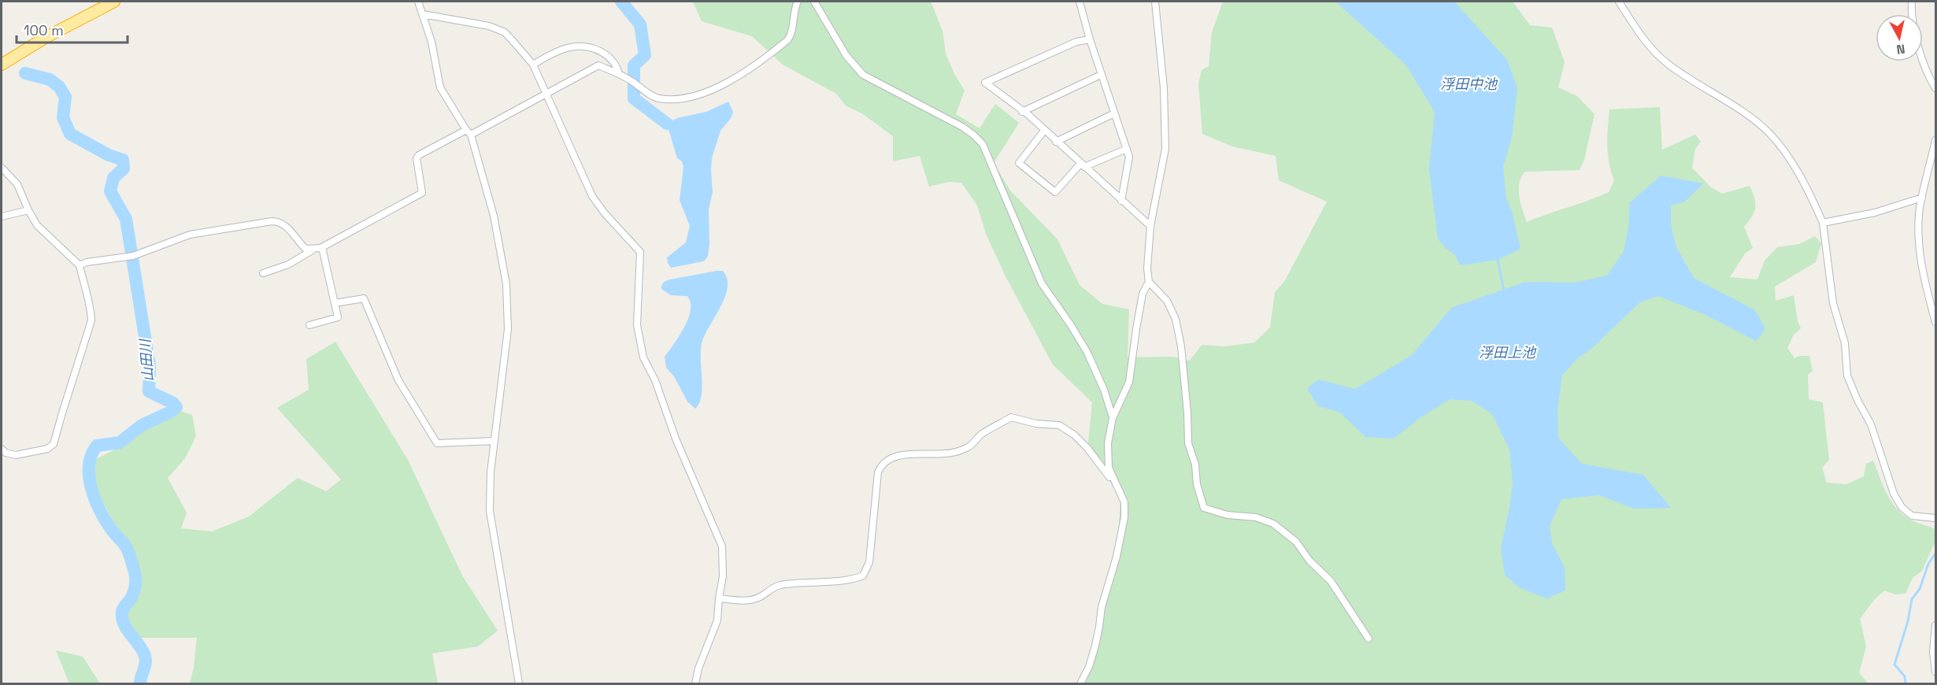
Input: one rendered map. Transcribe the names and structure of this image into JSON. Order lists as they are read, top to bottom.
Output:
{
  "water": ["浮田中池", "浮田上池", "山田川"],
  "scale_bar": "100 m",
  "north": "bottom"
}
